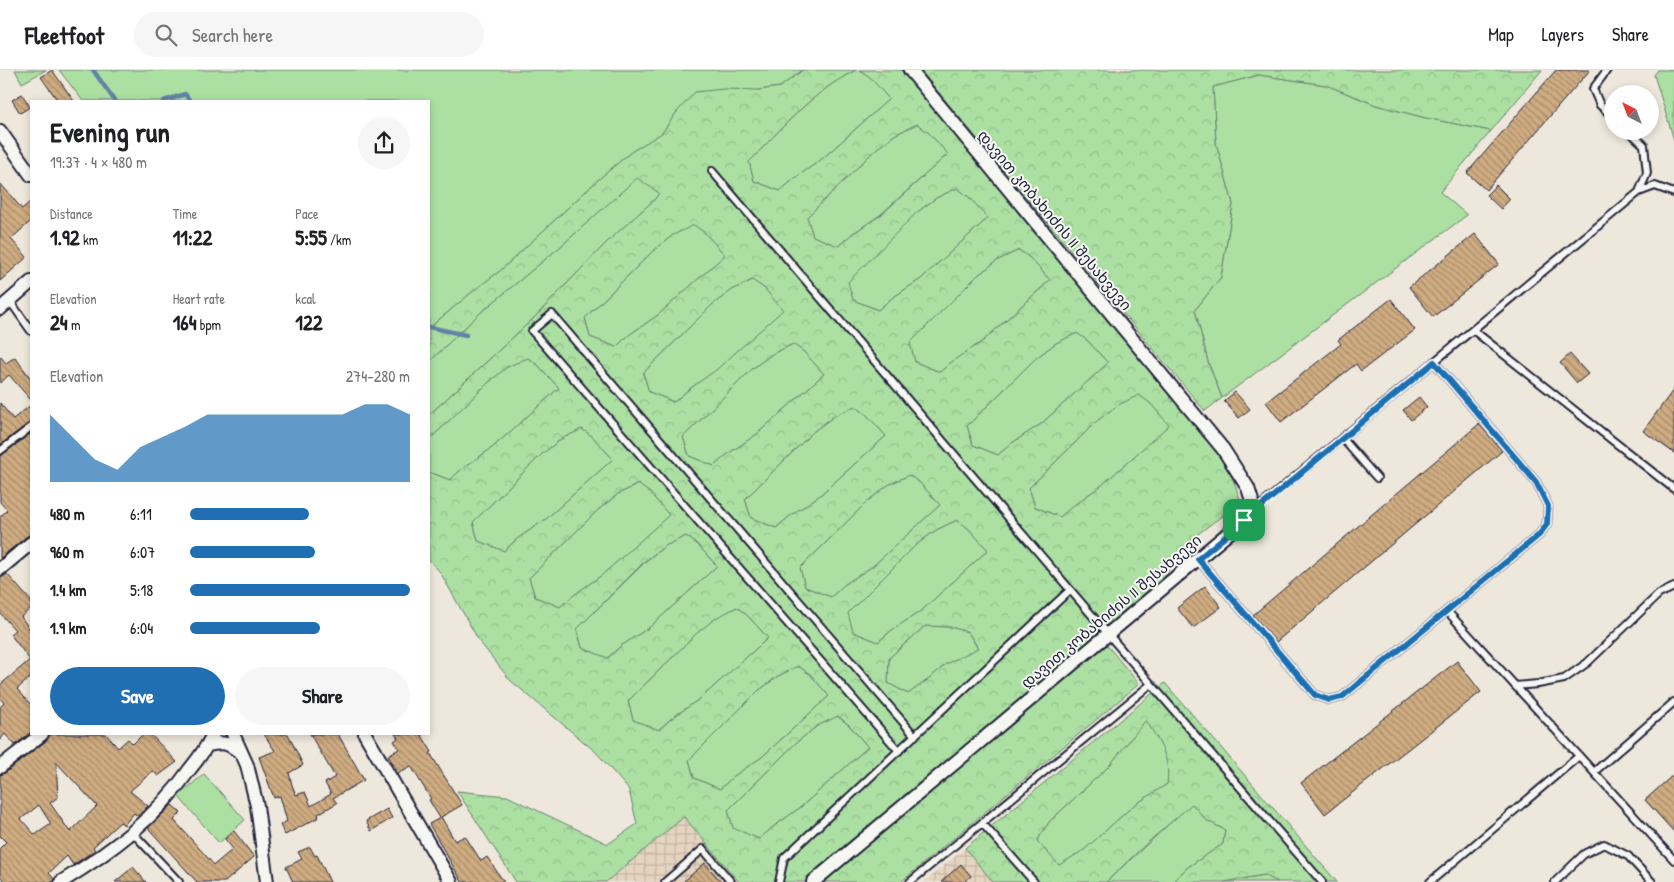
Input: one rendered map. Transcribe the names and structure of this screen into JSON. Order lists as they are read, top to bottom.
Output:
{
  "streets": {
    "street": ["დავით კობახიძის II შესახვევი"]
  },
  "north": "top left",
  "page": {
    "header": "Fleetfoot",
    "search": "Search here",
    "nav": ["Map", "Layers", "Share"],
    "heading": ["Evening run", "19:37 · 4 × 480 m"],
    "stats": [
      ["Distance", "1.92 km"],
      ["Time", "11:22"],
      ["Pace", "5:55 /km"],
      ["Elevation", "24 m"],
      ["Heart rate", "164 bpm"],
      ["kcal", "122"]
    ],
    "chart": ["Elevation", "274–280 m"],
    "list": [
      {
        "name": "480 m",
        "note": "6:11"
      },
      {
        "name": "960 m",
        "note": "6:07"
      },
      {
        "name": "1.4 km",
        "note": "5:18"
      },
      {
        "name": "1.9 km",
        "note": "6:04"
      }
    ],
    "buttons": ["Save", "Share"]
  }
}
